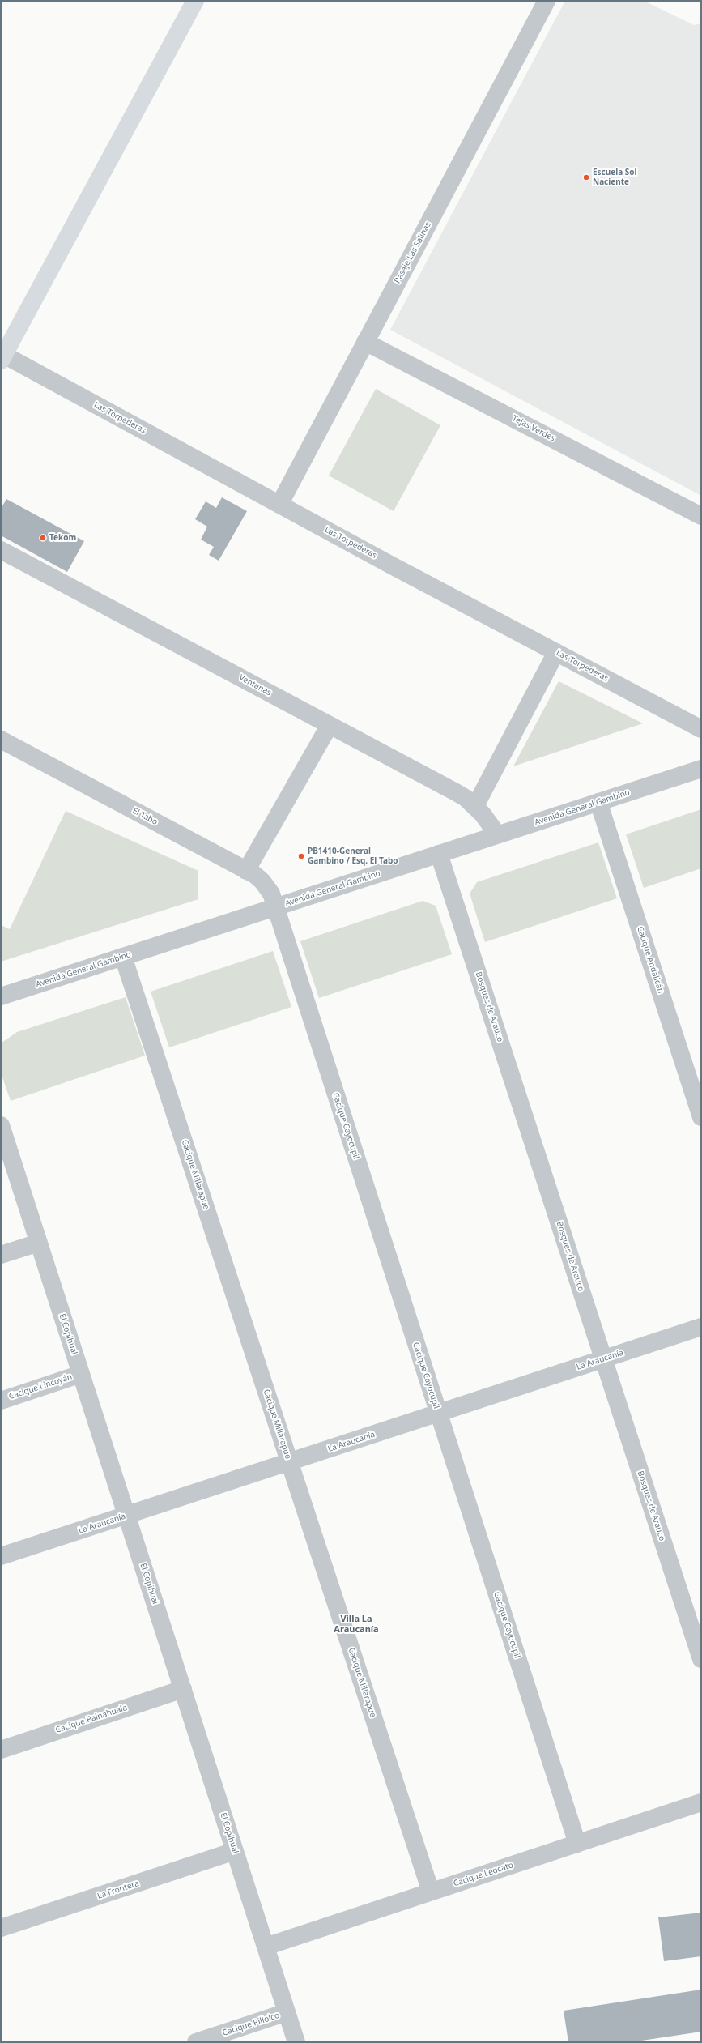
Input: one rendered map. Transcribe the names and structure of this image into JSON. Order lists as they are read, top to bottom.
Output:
{
  "streets": {
    "street": [
      "Pasaje Las Salinas",
      "Las Torpederas",
      "Tejas Verdes",
      "Ventanas",
      "Avenida General Gambino",
      "El Tabo",
      "Cacique Andalicán",
      "Bosques de Arauco",
      "Cacique Cayocupil",
      "Cacique Millarapue",
      "El Copihual",
      "La Araucanía",
      "Cacique Lincoyán",
      "Cacique Painahuala",
      "Cacique Leocato",
      "La Frontera",
      "Cacique Pillolco"
    ]
  },
  "crossings": [
    ["Pasaje Las Salinas", "Las Torpederas"],
    ["Pasaje Las Salinas", "Tejas Verdes"],
    ["Ventanas", "Avenida General Gambino"],
    ["Avenida General Gambino", "El Tabo"],
    ["Avenida General Gambino", "Cacique Andalicán"],
    ["Avenida General Gambino", "Bosques de Arauco"],
    ["Avenida General Gambino", "Cacique Cayocupil"],
    ["Avenida General Gambino", "Cacique Millarapue"],
    ["El Tabo", "Cacique Cayocupil"],
    ["Bosques de Arauco", "La Araucanía"],
    ["Cacique Cayocupil", "La Araucanía"],
    ["Cacique Cayocupil", "Cacique Leocato"],
    ["Cacique Millarapue", "La Araucanía"],
    ["Cacique Millarapue", "Cacique Leocato"],
    ["El Copihual", "La Araucanía"],
    ["El Copihual", "Cacique Lincoyán"],
    ["El Copihual", "Cacique Painahuala"],
    ["El Copihual", "Cacique Leocato"],
    ["El Copihual", "La Frontera"],
    ["El Copihual", "Cacique Pillolco"]
  ],
  "districts": ["Villa La Araucanía"],
  "places": ["Escuela Sol Naciente", "Tekom", "PB1410-General Gambino / Esq. El Tabo"]
}
